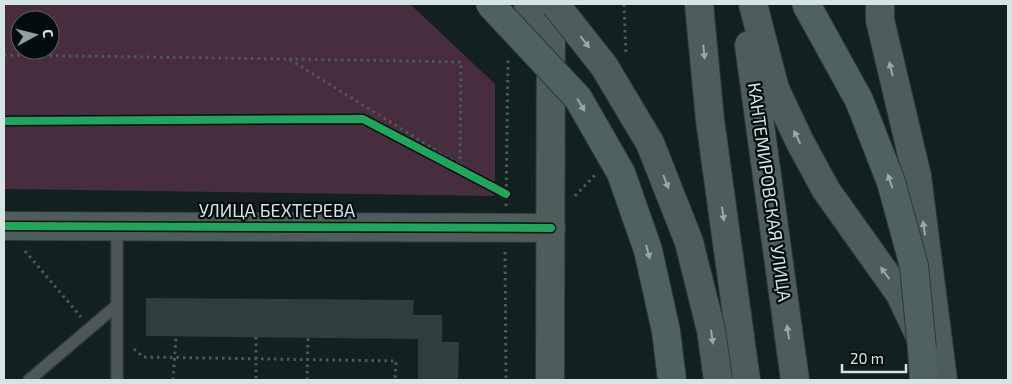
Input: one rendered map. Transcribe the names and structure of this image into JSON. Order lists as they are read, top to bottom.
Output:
{
  "streets": {
    "main road": ["КАНТЕМИРОВСКАЯ УЛИЦА", "УЛИЦА БЕХТЕРЕВА"]
  },
  "scale_bar": "20 m",
  "north": "right"
}
